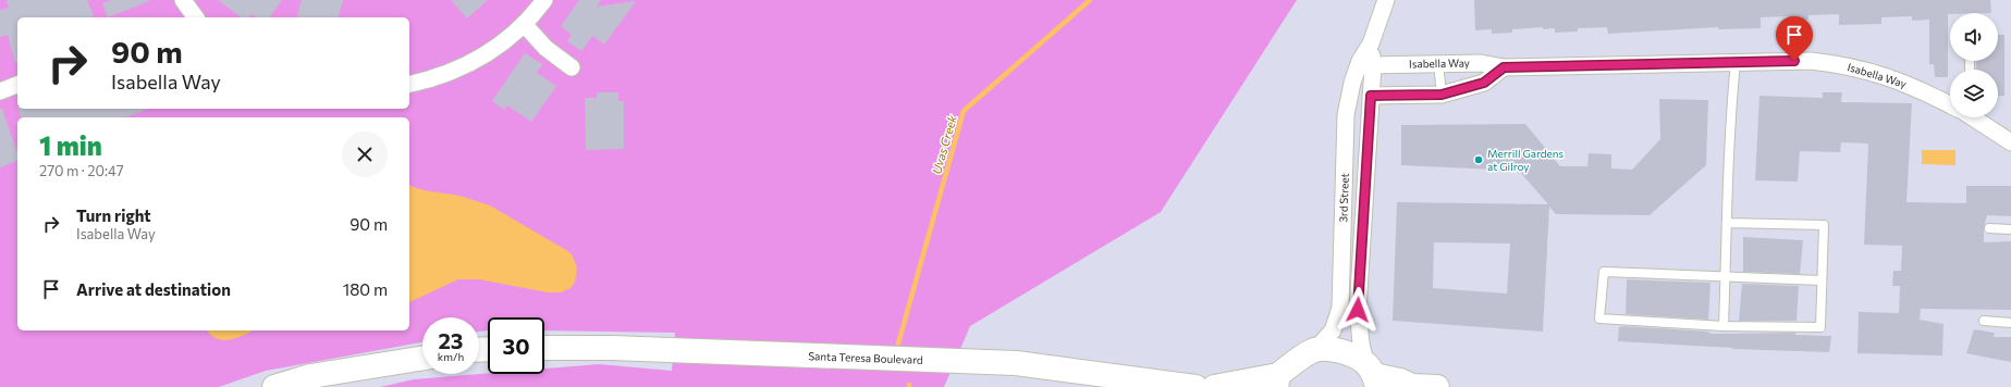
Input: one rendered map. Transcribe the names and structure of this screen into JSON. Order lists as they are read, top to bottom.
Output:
{
  "streets": {
    "main road": ["Santa Teresa Boulevard"],
    "street": ["Isabella Way", "3rd Street"]
  },
  "crossings": [
    ["Isabella Way", "3rd Street"]
  ],
  "water": ["Uvas Creek"],
  "places": ["Merrill Gardens at Gilroy"],
  "page": {
    "turn": ["90 m", "Isabella Way"],
    "heading": ["1 min", "270 m · 20:47"],
    "list": [
      {
        "name": "Turn right",
        "note": "Isabella Way",
        "value": "90 m"
      },
      {
        "name": "Arrive at destination",
        "value": "180 m"
      }
    ],
    "speed": "23 km/h",
    "limit": "30"
  }
}
